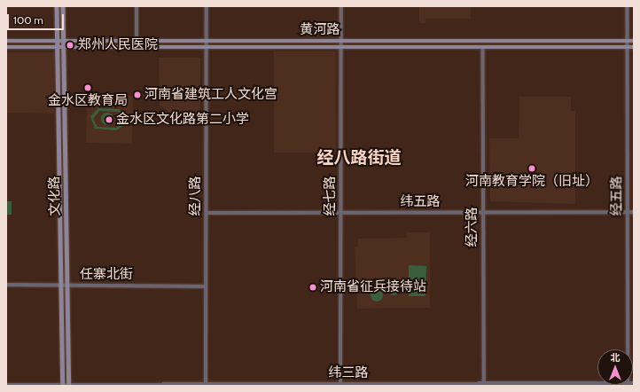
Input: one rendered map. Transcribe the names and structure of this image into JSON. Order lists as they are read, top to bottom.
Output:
{
  "streets": {
    "main road": ["黄河路", "文化路"],
    "street": [
      "经八路",
      "经七路",
      "经五路",
      "纬五路",
      "经六路",
      "任寨北街",
      "纬三路"
    ]
  },
  "crossings": [
    ["黄河路", "文化路"],
    ["黄河路", "经八路"],
    ["黄河路", "经七路"],
    ["黄河路", "经五路"],
    ["黄河路", "经六路"],
    ["文化路", "任寨北街"],
    ["文化路", "纬三路"],
    ["经八路", "纬五路"],
    ["经八路", "任寨北街"],
    ["经八路", "纬三路"],
    ["经七路", "纬五路"],
    ["经七路", "纬三路"],
    ["经五路", "纬五路"],
    ["纬五路", "经六路"],
    ["经六路", "纬三路"]
  ],
  "districts": ["经八路街道"],
  "places": [
    "郑州人民医院",
    "金水区教育局",
    "河南省建筑工人文化宫",
    "金水区文化路第二小学",
    "河南教育学院（旧址）",
    "河南省征兵接待站"
  ],
  "scale_bar": "100 m",
  "north": "top"
}
